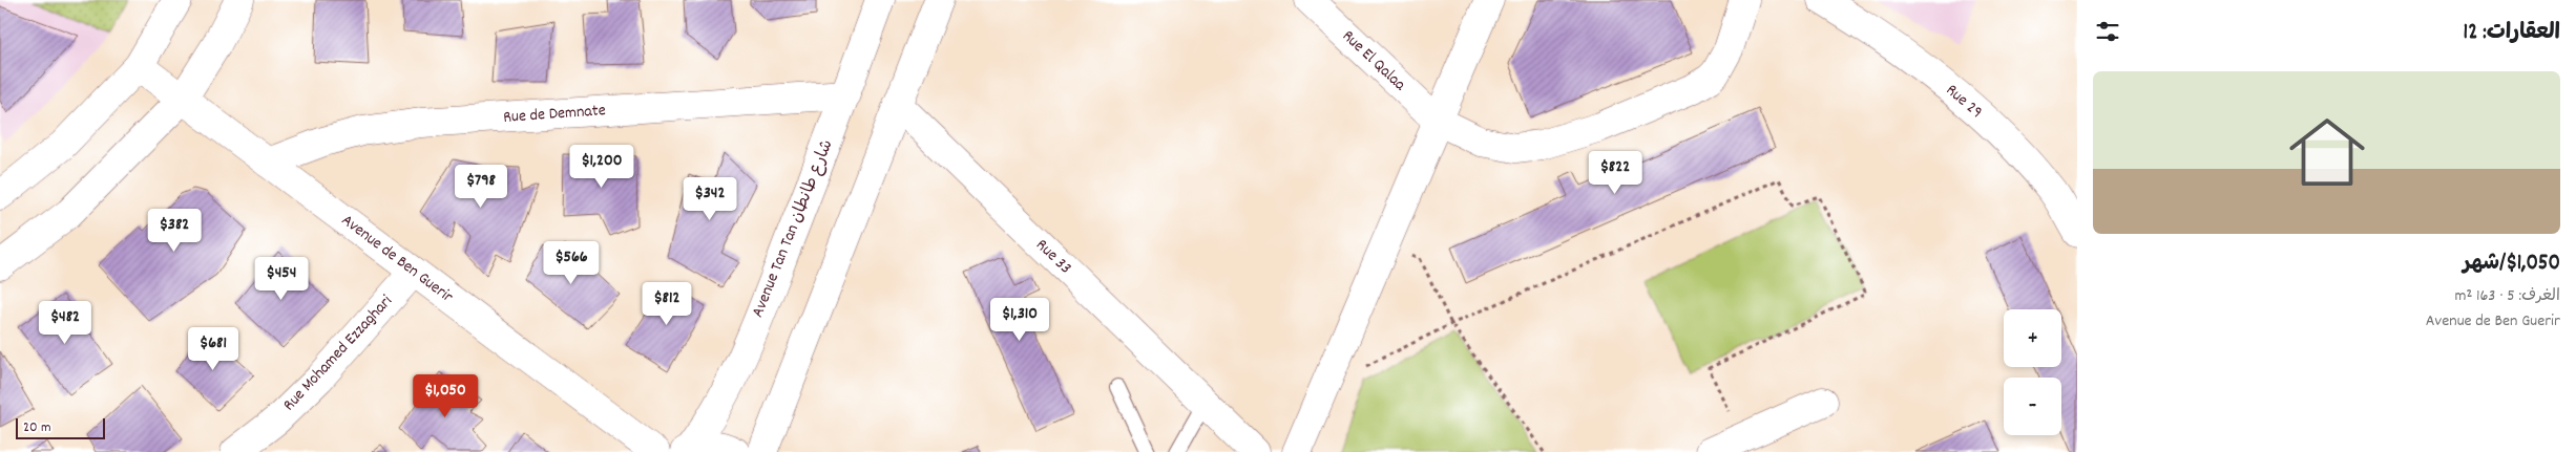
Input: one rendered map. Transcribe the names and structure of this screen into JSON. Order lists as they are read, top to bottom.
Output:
{
  "streets": {
    "street": [
      "Rue El Qalaa",
      "Rue 29",
      "Rue de Demnate",
      "Avenue Tan Tan شارع طانطان",
      "Rue 33",
      "Avenue de Ben Guerir",
      "Rue Mohamed Ezzaghari"
    ]
  },
  "crossings": [
    ["Rue de Demnate", "Avenue Tan Tan شارع طانطان"],
    ["Rue de Demnate", "Avenue de Ben Guerir"],
    ["Avenue de Ben Guerir", "Rue Mohamed Ezzaghari"]
  ],
  "scale_bar": "20 m",
  "page": {
    "heading": "العقارات: 12",
    "list": [
      {
        "name": "$1,050/شهر",
        "note": "الغرف: 5 · 163 m² · Avenue de Ben Guerir"
      }
    ],
    "price": [
      "$1,200",
      "$822",
      "$798",
      "$342",
      "$382",
      "$566",
      "$454",
      "$812",
      "$1,310",
      "$482",
      "$681",
      "$1,050"
    ],
    "map_buttons": ["+", "−"],
    "scale": "20 m"
  }
}
